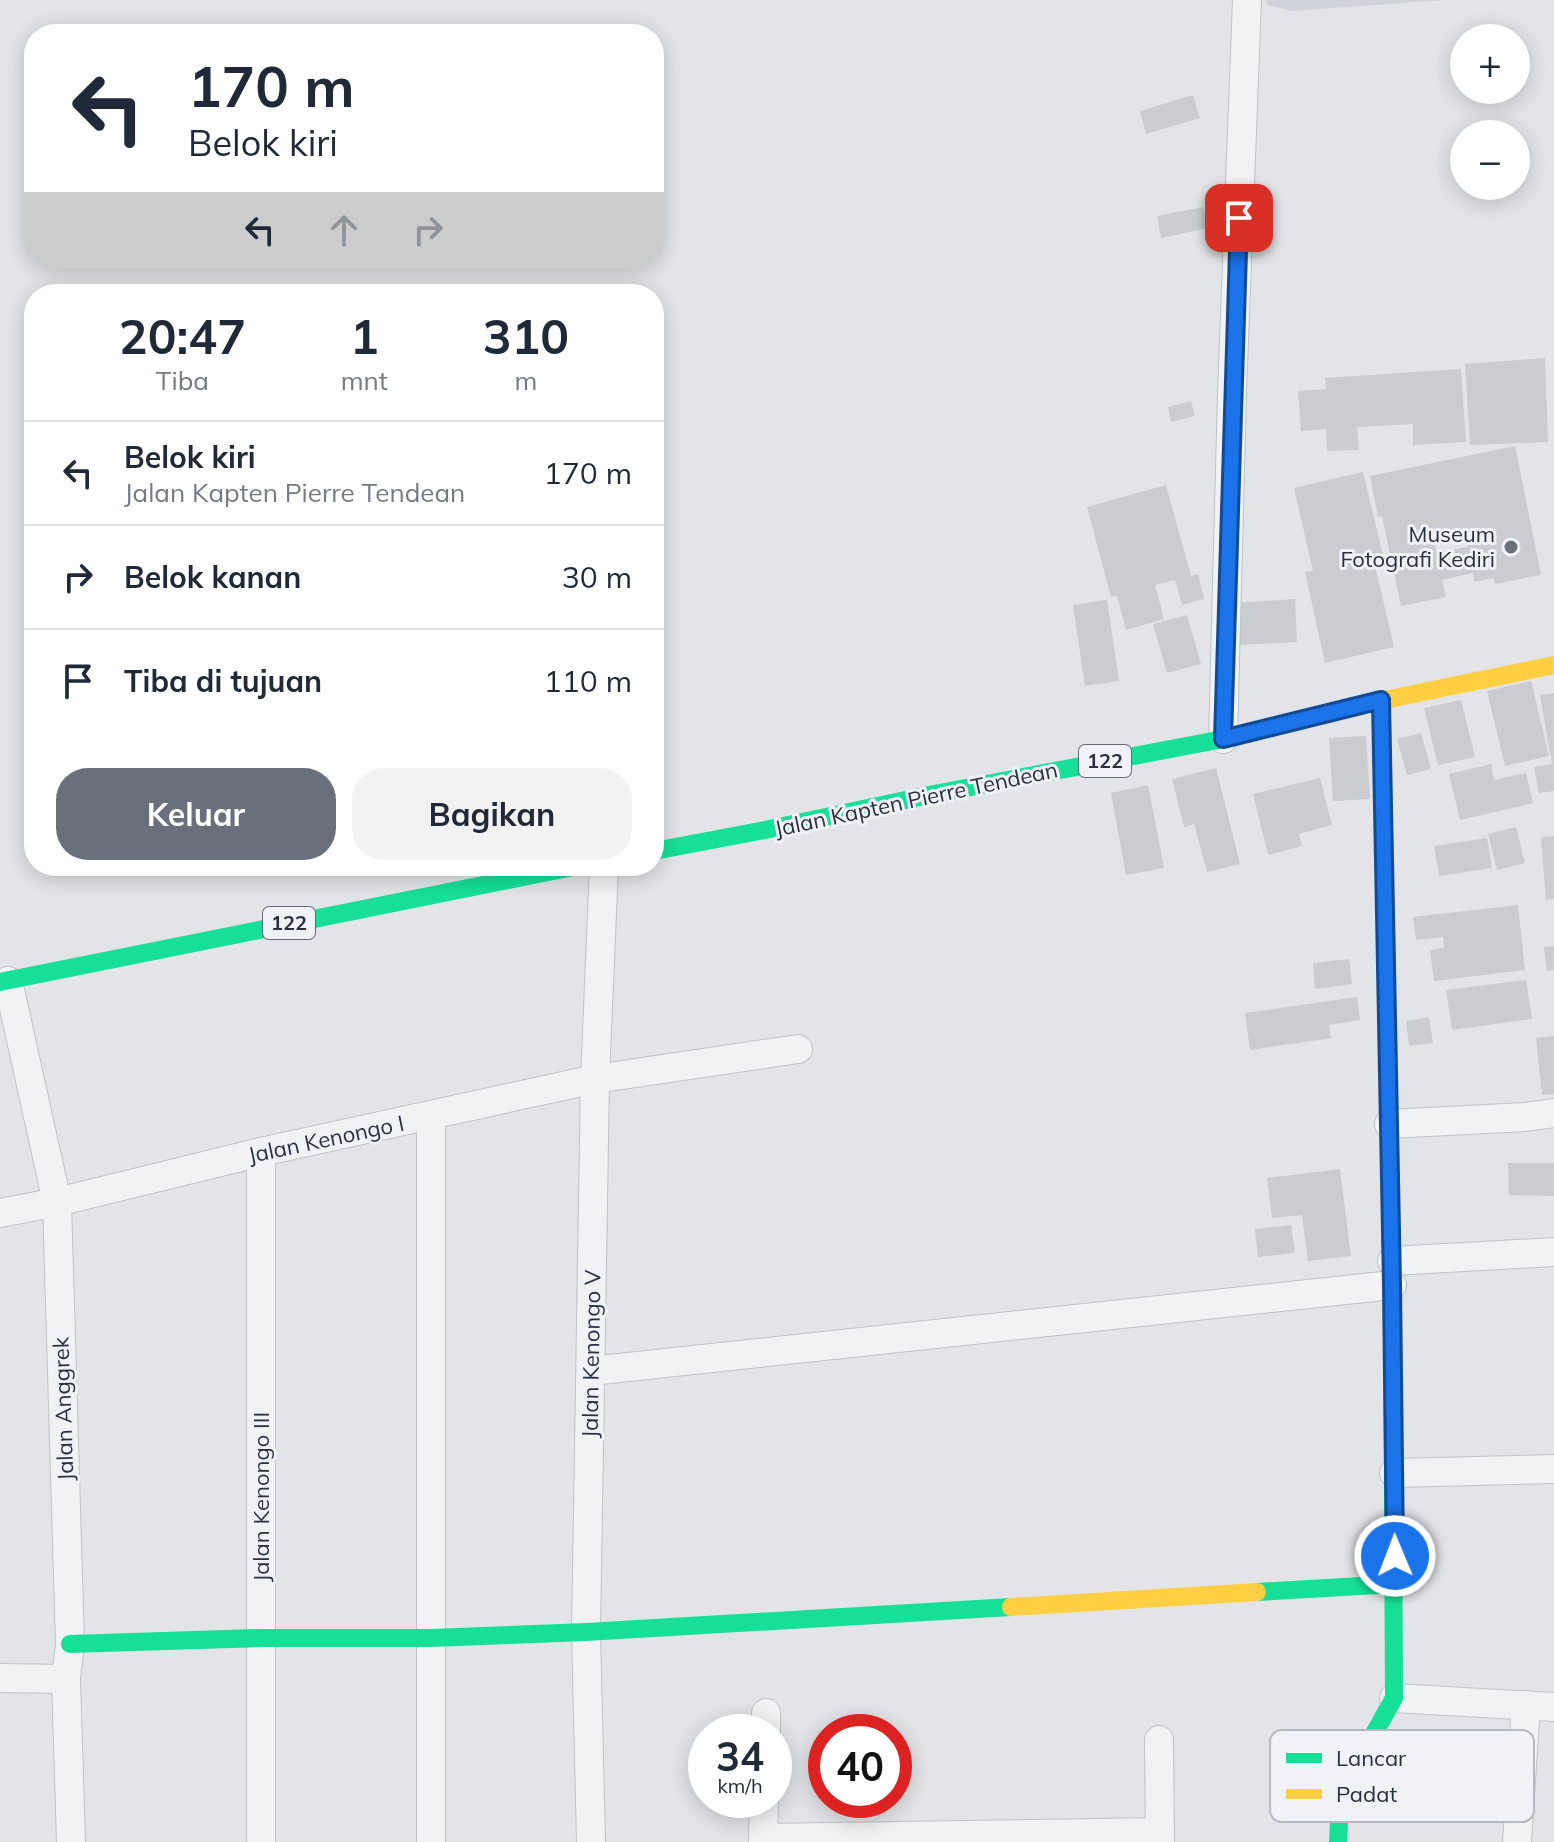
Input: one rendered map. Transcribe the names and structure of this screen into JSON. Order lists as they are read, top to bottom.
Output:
{
  "streets": {
    "street": [
      "122",
      "Jalan Kapten Pierre Tendean",
      "Jalan Kenongo I",
      "Jalan Kenongo V",
      "Jalan Anggrek",
      "Jalan Kenongo III"
    ]
  },
  "crossings": [
    ["122", "Jalan Anggrek"],
    ["Jalan Kenongo I", "Jalan Kenongo V"],
    ["Jalan Kenongo I", "Jalan Anggrek"],
    ["Jalan Kenongo I", "Jalan Kenongo III"]
  ],
  "places": ["Museum Fotografi Kediri"],
  "legend": ["Lancar", "Padat"],
  "page": {
    "map_buttons": ["+", "−"],
    "turn": ["170 m", "Belok kiri"],
    "eta": [
      "20:47",
      "Tiba",
      "1",
      "mnt",
      "310",
      "m"
    ],
    "list": [
      {
        "name": "Belok kiri",
        "note": "Jalan Kapten Pierre Tendean",
        "value": "170 m"
      },
      {
        "name": "Belok kanan",
        "value": "30 m"
      },
      {
        "name": "Tiba di tujuan",
        "value": "110 m"
      }
    ],
    "buttons": ["Keluar", "Bagikan"],
    "speed": "34 km/h",
    "limit": "40"
  }
}
